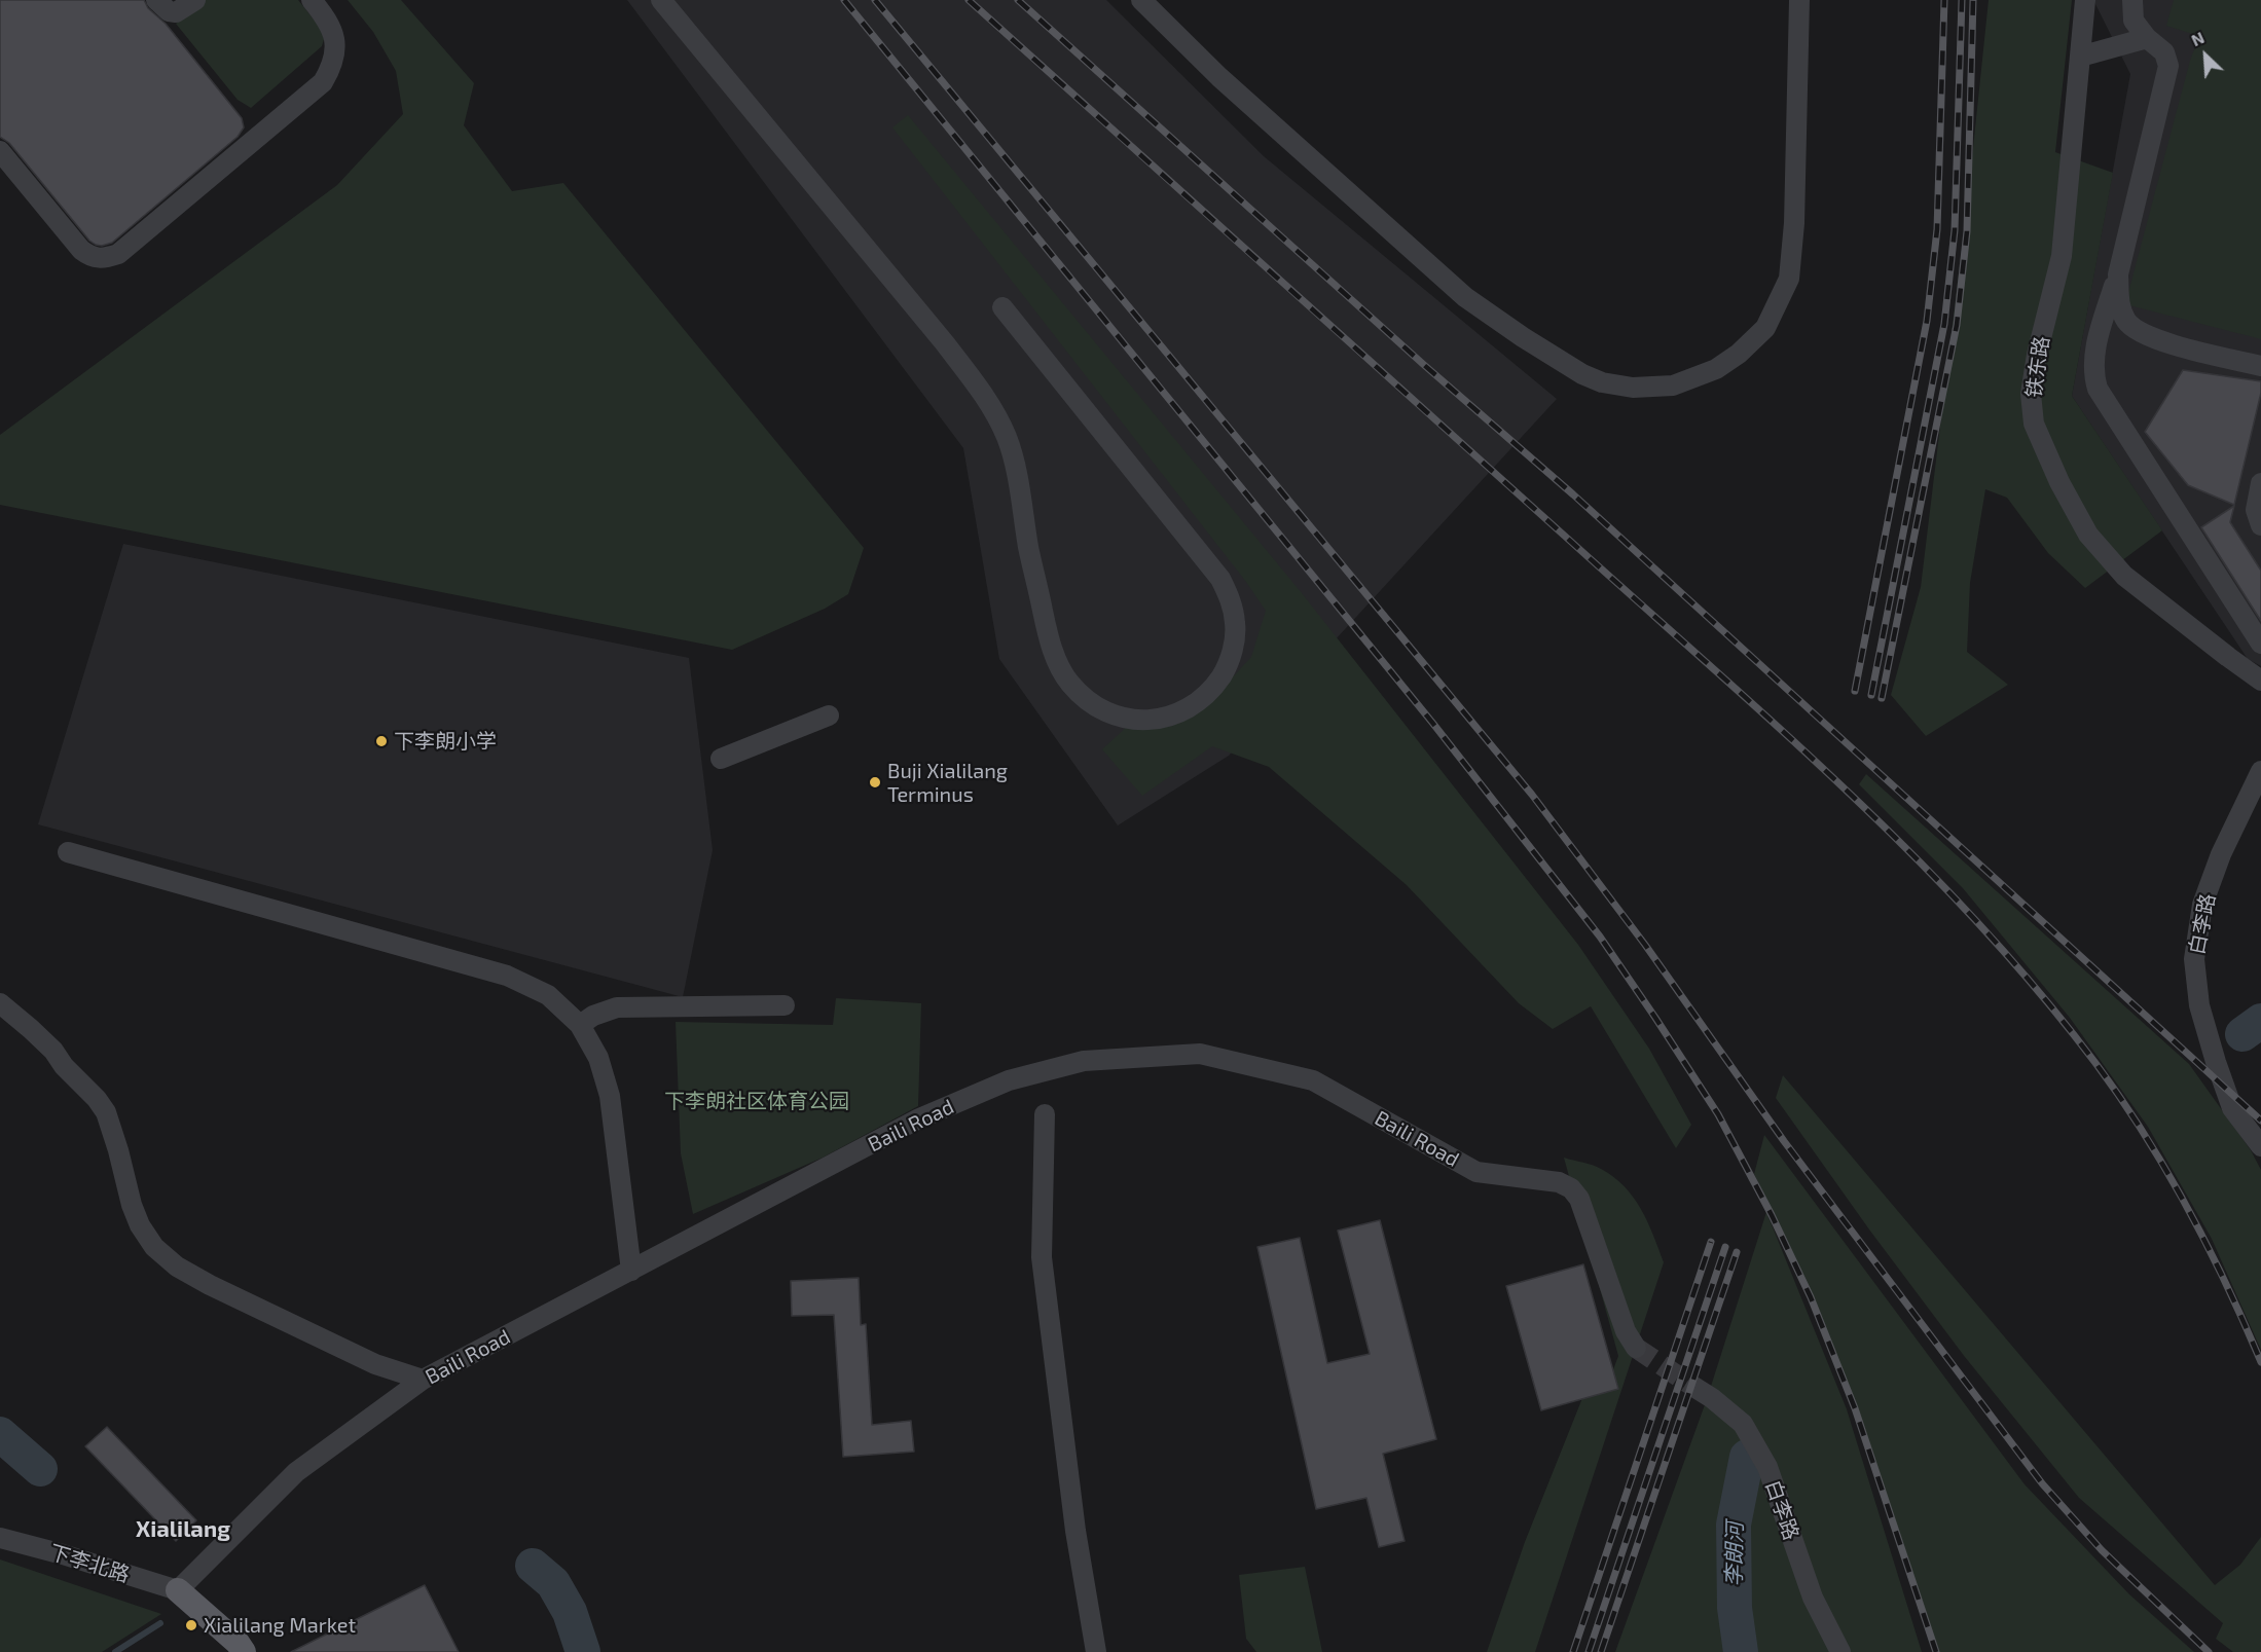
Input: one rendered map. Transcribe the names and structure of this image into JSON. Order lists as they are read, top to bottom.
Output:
{
  "streets": {
    "street": [
      "铁东路",
      "白李路",
      "Baili Road",
      "下李北路"
    ]
  },
  "crossings": [
    ["Baili Road", "下李北路"]
  ],
  "districts": ["Xialilang"],
  "water": ["李朗河"],
  "parks": ["下李朗社区体育公园"],
  "places": ["下李朗小学", "Buji Xialilang Terminus", "Xialilang Market"],
  "north": "top left"
}
